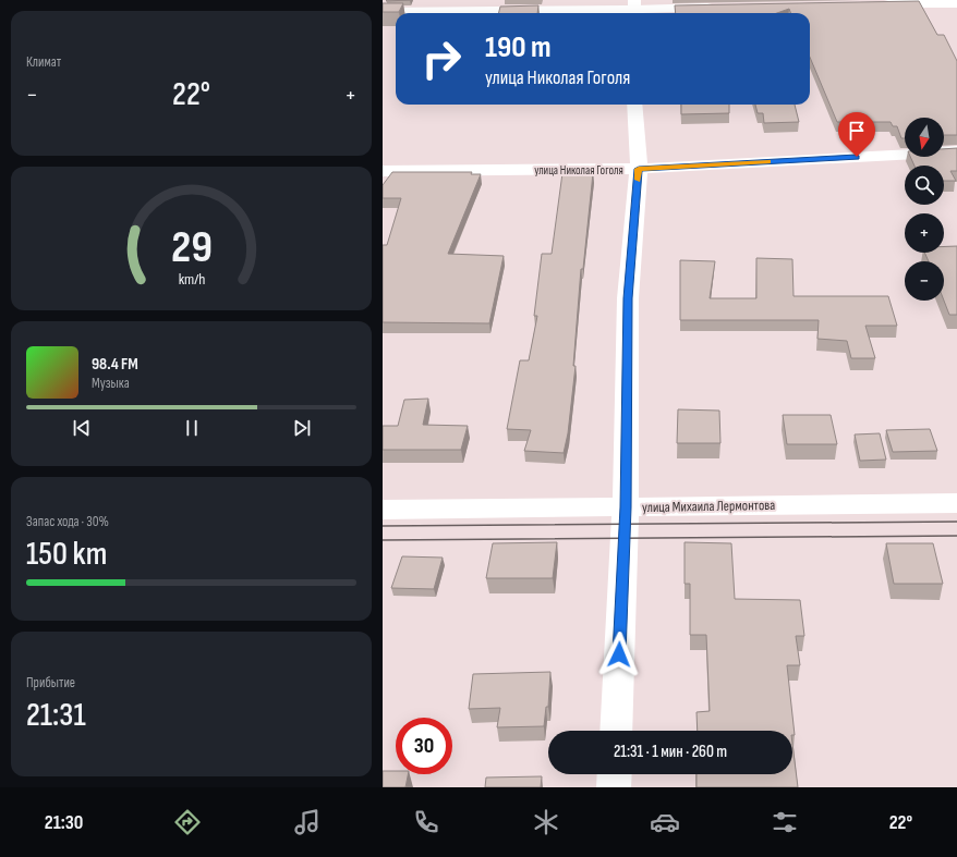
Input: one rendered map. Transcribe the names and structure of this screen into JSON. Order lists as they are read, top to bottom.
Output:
{
  "streets": {
    "street": ["улица Николая Гоголя", "улица Михаила Лермонтова"]
  },
  "north": "bottom",
  "page": {
    "tile": [
      "Климат",
      ["Запас хода · 30%", "150 km"],
      ["Прибытие", "21:31"]
    ],
    "turn": ["190 m", "улица Николая Гоголя"],
    "heat": ["−", "22°", "+"],
    "map_buttons": ["+", "−"],
    "song": ["98.4 FM", "Музыка"],
    "limit": "30",
    "trip": "21:31 · 1 мин · 260 m",
    "tabs": ["21:30", "22°"],
    "gauge": ["29", "km/h"]
  }
}
